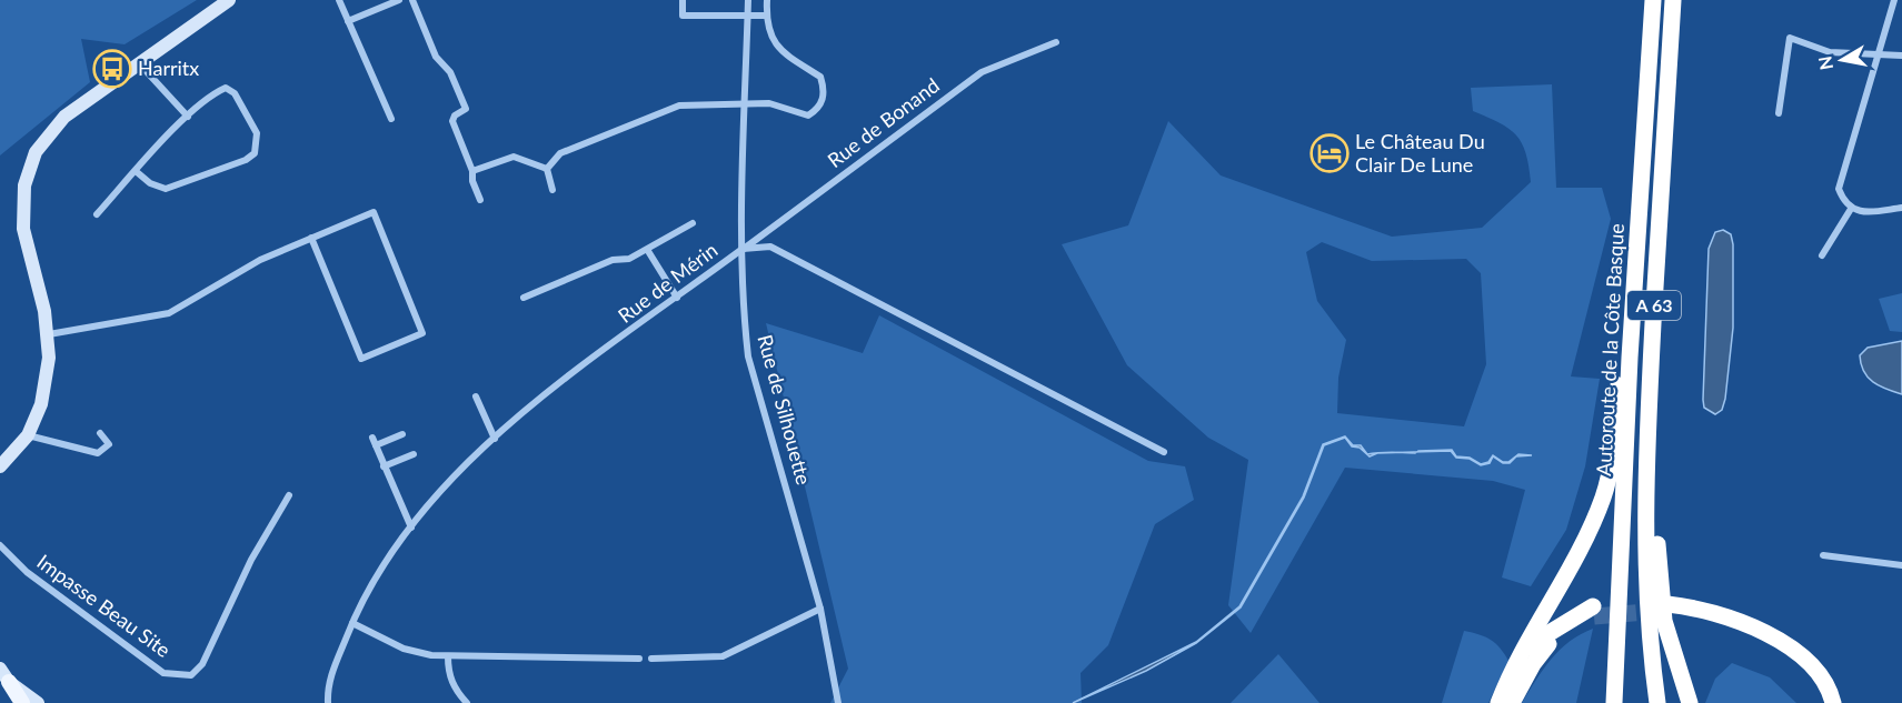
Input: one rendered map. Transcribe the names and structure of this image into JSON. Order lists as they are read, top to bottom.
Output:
{
  "streets": {
    "highway": ["A 63", "Autoroute de la Côte Basque"],
    "street": [
      "Rue de Bonand",
      "Rue de Mérin",
      "Rue de Silhouette",
      "Impasse Beau Site"
    ]
  },
  "crossings": [
    ["Rue de Bonand", "Rue de Mérin"],
    ["Rue de Bonand", "Rue de Silhouette"],
    ["Rue de Mérin", "Rue de Silhouette"]
  ],
  "places": {
    "bus stop": ["Harritx"],
    "hotel": ["Le Château Du Clair De Lune"]
  },
  "north": "left"
}
